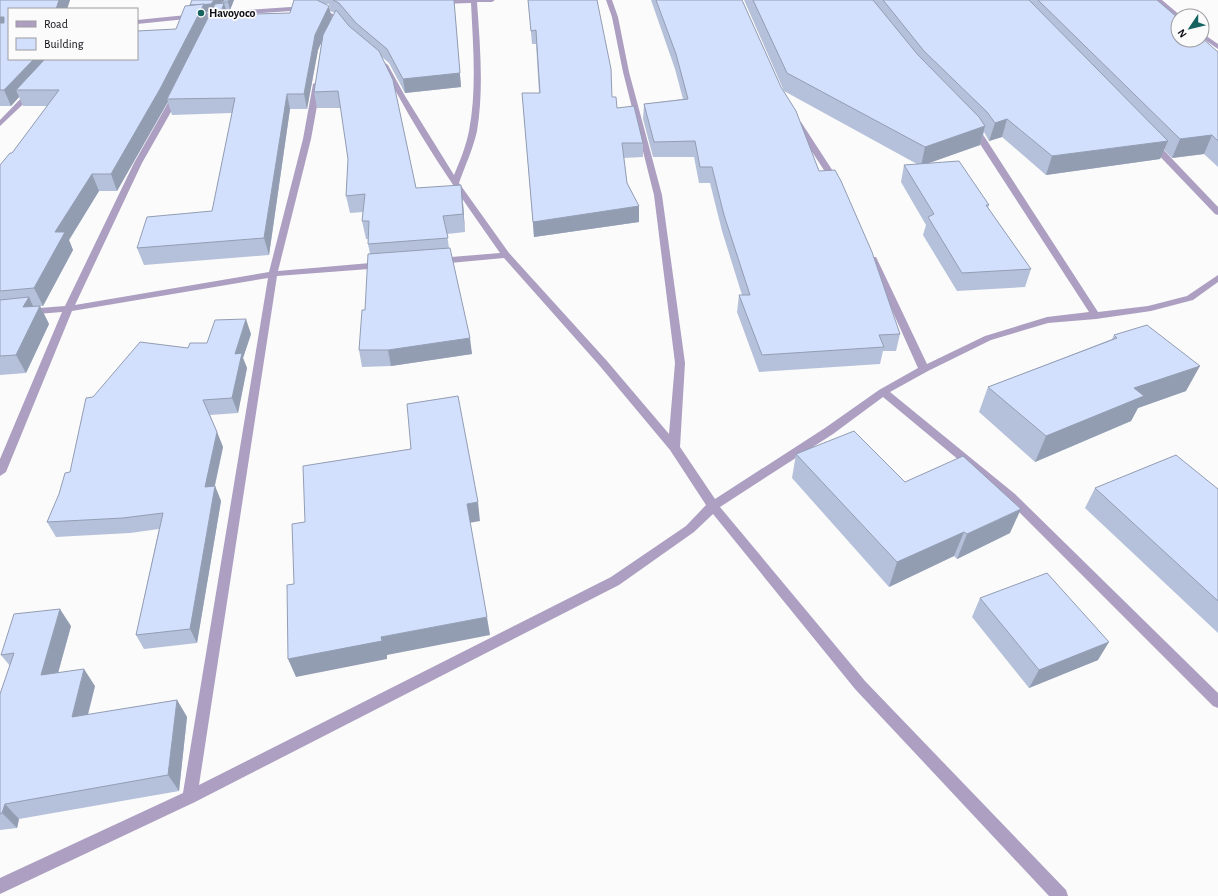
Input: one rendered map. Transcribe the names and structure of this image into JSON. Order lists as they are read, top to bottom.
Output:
{
  "places": ["Havoyoco"],
  "legend": ["Road", "Building"],
  "north": "bottom left"
}
